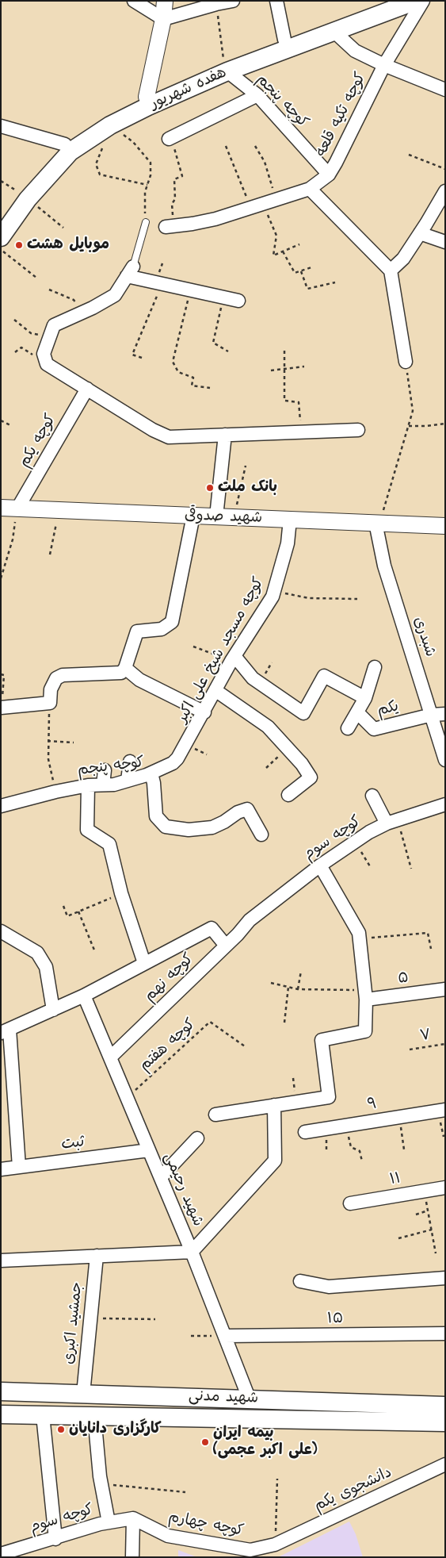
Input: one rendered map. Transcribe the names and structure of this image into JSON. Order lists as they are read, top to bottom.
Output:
{
  "streets": {
    "main road": ["هفده شهریور", "شهید مدنی"],
    "street": [
      "کوچه پنجم",
      "کوچه تکیه قلعه",
      "کوچه یکم",
      "شهید صدوقی",
      "شبدری",
      "کوچه مسجد شیخ علی اکبر",
      "یکم",
      "کوچه سوم",
      "کوچه نهم",
      "۵",
      "۹",
      "ثبت",
      "۱۱",
      "شهید رحیمی",
      "۱۵",
      "جمشید اکبری",
      "دانشجوی یکم",
      "کوچه چهارم"
    ],
    "path": ["۷", "کوچه هفتم"]
  },
  "crossings": [
    ["هفده شهریور", "کوچه پنجم"],
    ["کوچه پنجم", "کوچه تکیه قلعه"],
    ["کوچه پنجم", "کوچه مسجد شیخ علی اکبر"],
    ["کوچه یکم", "شهید صدوقی"],
    ["شهید صدوقی", "شبدری"],
    ["شهید صدوقی", "کوچه مسجد شیخ علی اکبر"],
    ["شبدری", "یکم"],
    ["کوچه سوم", "کوچه نهم"],
    ["کوچه سوم", "کوچه چهارم"],
    ["کوچه نهم", "شهید رحیمی"],
    ["کوچه هفتم", "شهید رحیمی"],
    ["ثبت", "شهید رحیمی"],
    ["شهید رحیمی", "۱۵"],
    ["شهید رحیمی", "شهید مدنی"],
    ["جمشید اکبری", "شهید مدنی"],
    ["دانشجوی یکم", "کوچه چهارم"]
  ],
  "places": [
    "موبایل هشت",
    "بانک ملت",
    "کارگزاری دانایان",
    "بیمه ایران (علی اکبر عجمی)"
  ]
}
